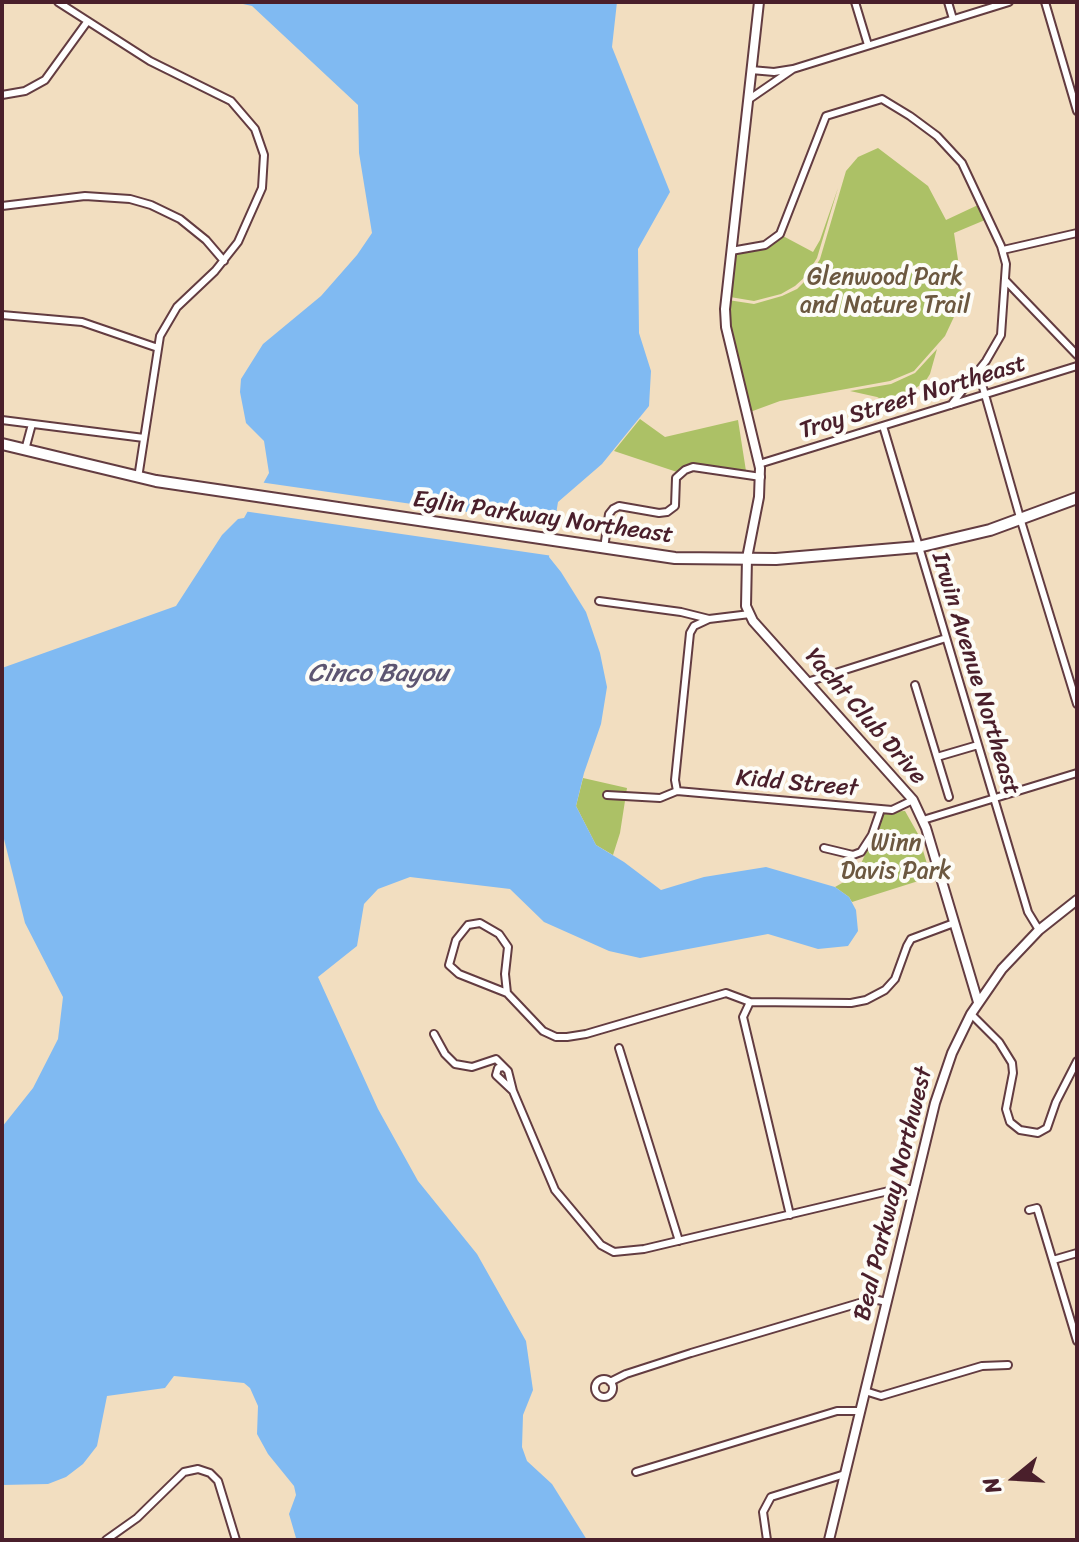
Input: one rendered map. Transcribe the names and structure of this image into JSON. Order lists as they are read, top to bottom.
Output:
{
  "streets": {
    "highway": ["Eglin Parkway Northeast"],
    "main road": ["Yacht Club Drive", "Beal Parkway Northwest"],
    "street": ["Troy Street Northeast", "Irwin Avenue Northeast", "Kidd Street"]
  },
  "crossings": [
    ["Troy Street Northeast", "Irwin Avenue Northeast"],
    ["Eglin Parkway Northeast", "Irwin Avenue Northeast"],
    ["Irwin Avenue Northeast", "Beal Parkway Northwest"],
    ["Yacht Club Drive", "Kidd Street"],
    ["Yacht Club Drive", "Beal Parkway Northwest"]
  ],
  "water": ["Cinco Bayou"],
  "parks": ["Glenwood Park and Nature Trail", "Winn Davis Park"],
  "north": "left"
}
